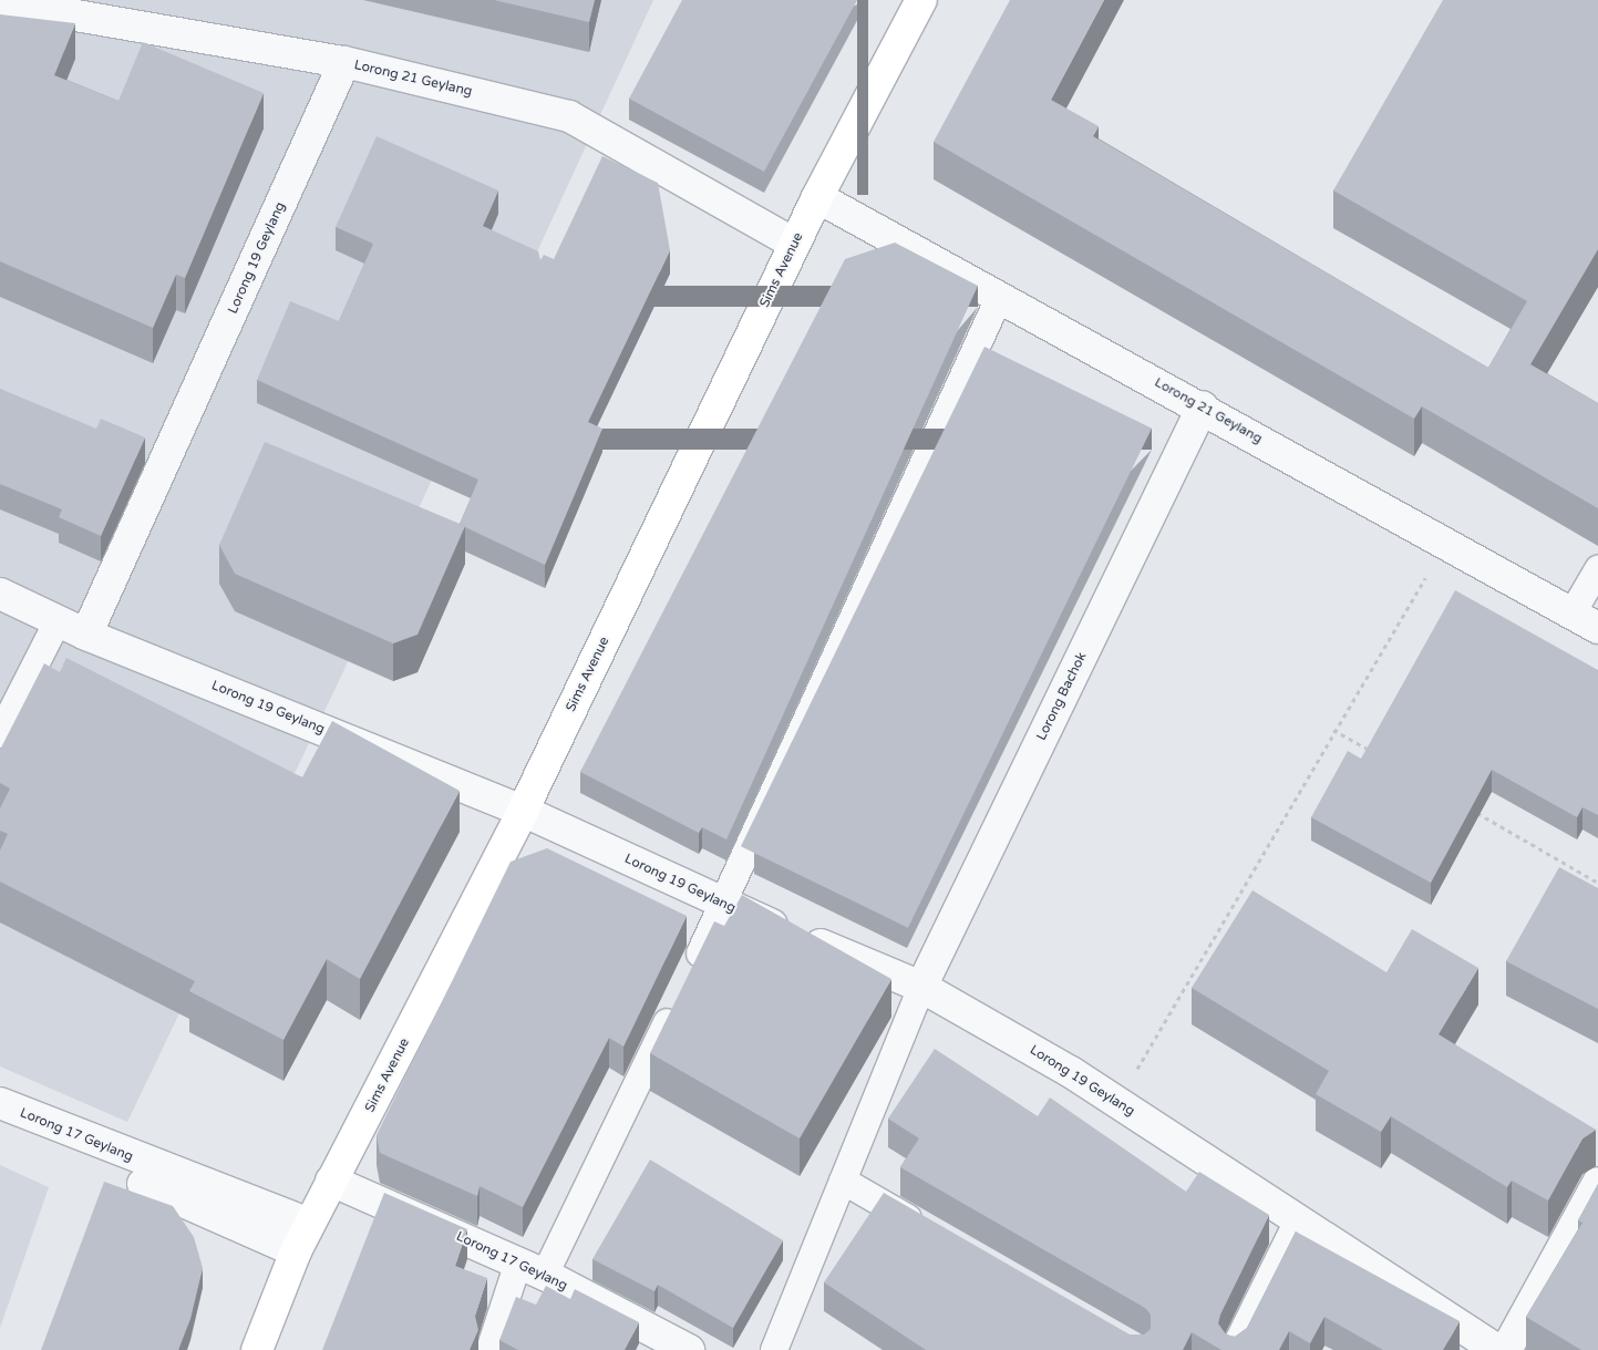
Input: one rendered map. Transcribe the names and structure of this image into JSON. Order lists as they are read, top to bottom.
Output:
{
  "streets": {
    "main road": ["Sims Avenue"],
    "street": [
      "Lorong 21 Geylang",
      "Lorong 19 Geylang",
      "Lorong Bachok",
      "Lorong 17 Geylang"
    ]
  },
  "crossings": [
    ["Lorong 21 Geylang", "Lorong 19 Geylang"],
    ["Lorong 21 Geylang", "Sims Avenue"],
    ["Lorong 21 Geylang", "Lorong Bachok"],
    ["Lorong 19 Geylang", "Sims Avenue"],
    ["Lorong 19 Geylang", "Lorong Bachok"],
    ["Sims Avenue", "Lorong 17 Geylang"]
  ]
}
